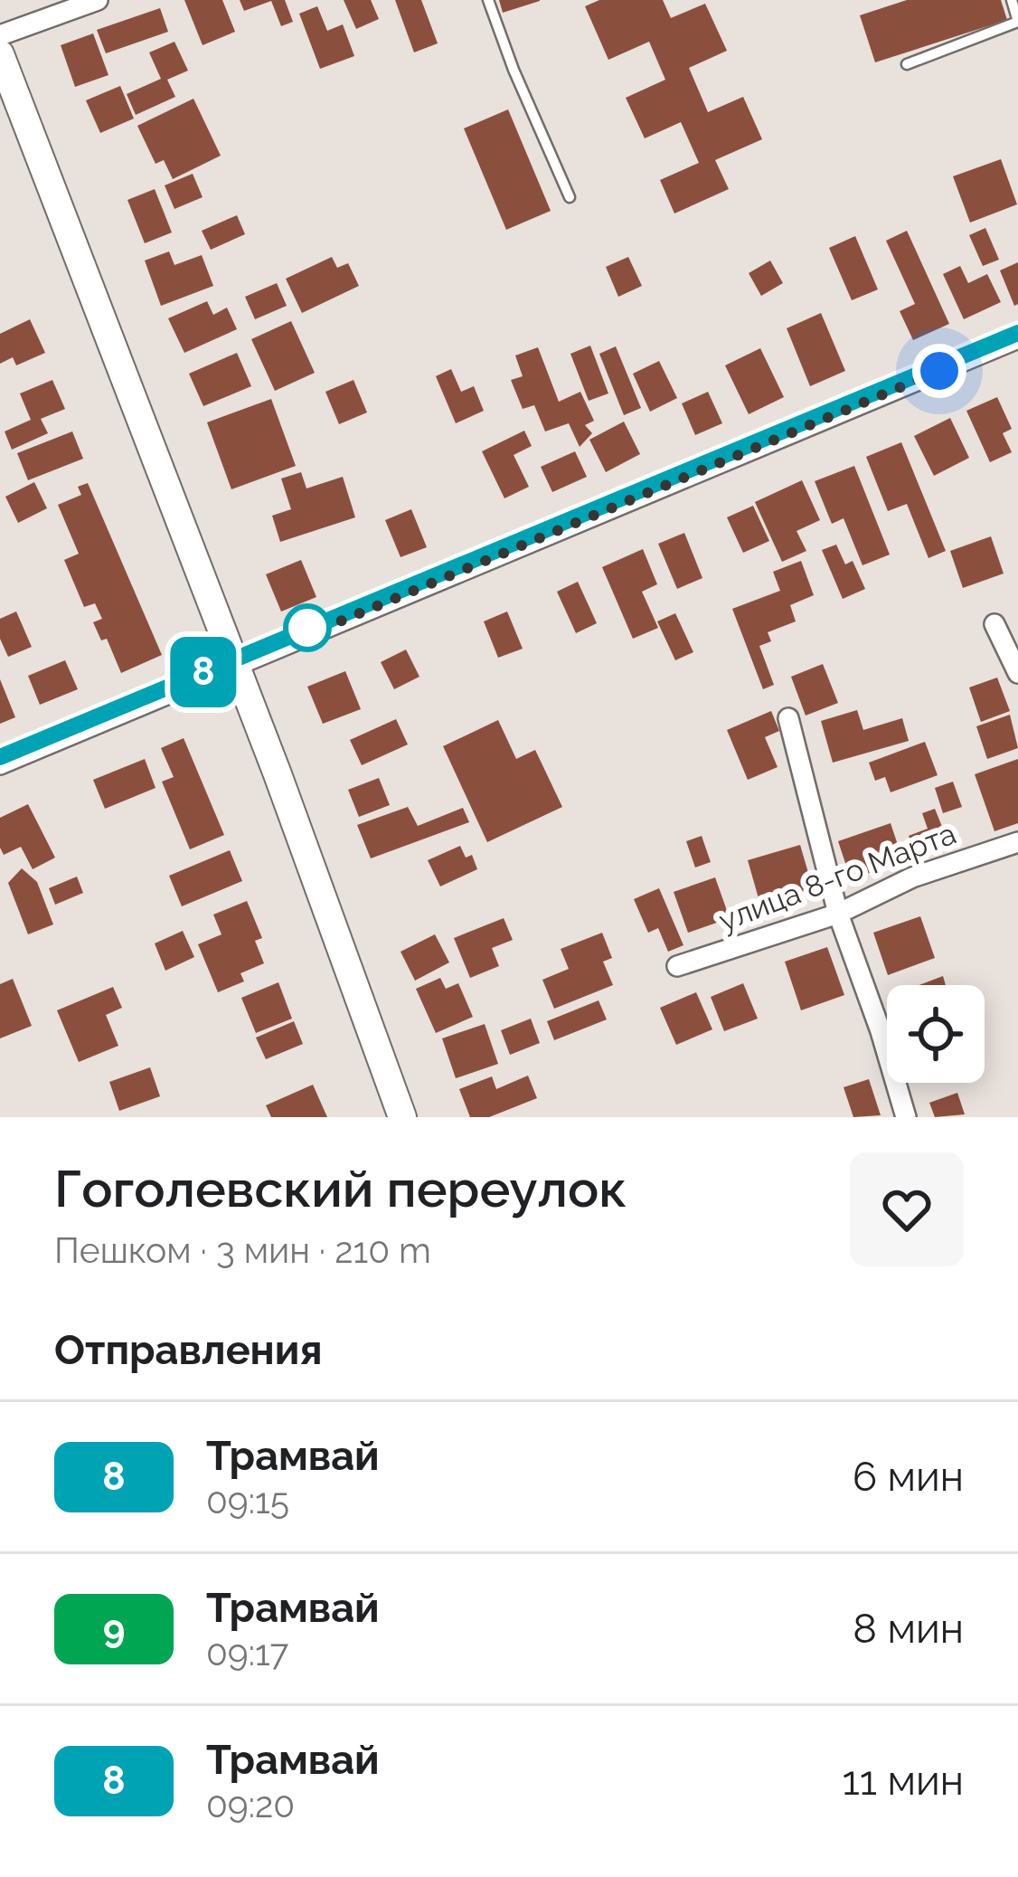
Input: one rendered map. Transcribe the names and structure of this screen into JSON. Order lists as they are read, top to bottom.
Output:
{
  "streets": {
    "street": ["улица 8-го Марта"]
  },
  "lines": ["tram line 8"],
  "page": {
    "on_map": "8",
    "heading": [
      ["Гоголевский переулок", "Пешком · 3 мин · 210 m"],
      "Отправления"
    ],
    "list": [
      {
        "mark": "8",
        "name": "Трамвай",
        "note": "09:15",
        "value": "6 мин"
      },
      {
        "mark": "9",
        "name": "Трамвай",
        "note": "09:17",
        "value": "8 мин"
      },
      {
        "mark": "8",
        "name": "Трамвай",
        "note": "09:20",
        "value": "11 мин"
      }
    ]
  }
}
